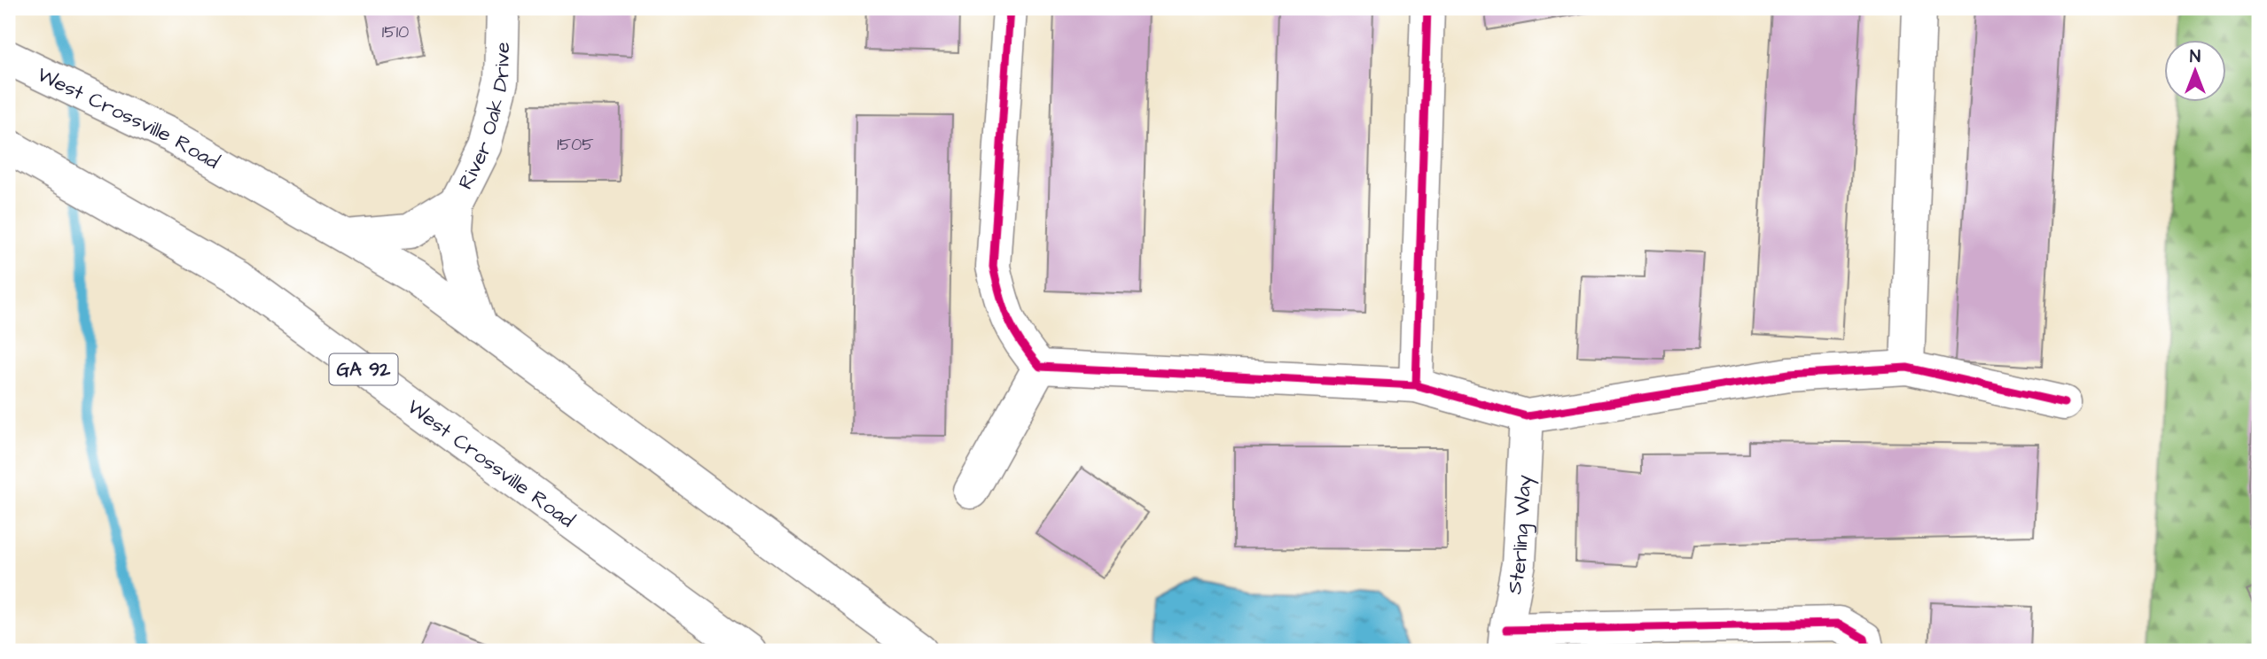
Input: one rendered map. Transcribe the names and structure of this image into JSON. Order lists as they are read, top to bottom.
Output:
{
  "streets": {
    "street": [
      "River Oak Drive",
      "West Crossville Road",
      "GA 92",
      "Sterling Way"
    ]
  },
  "crossings": [
    ["River Oak Drive", "West Crossville Road"]
  ],
  "house_numbers": ["1510", "1505"],
  "north": "top"
}
